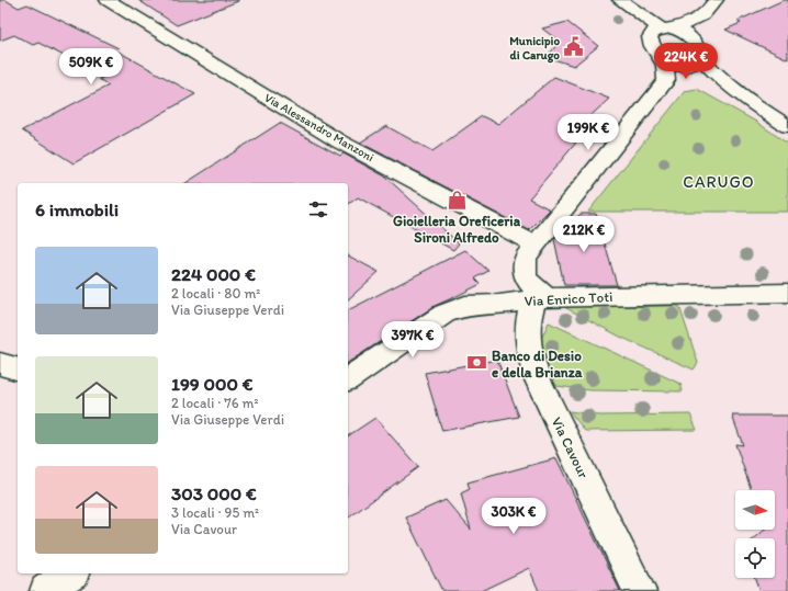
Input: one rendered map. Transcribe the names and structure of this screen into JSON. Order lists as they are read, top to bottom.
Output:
{
  "streets": {
    "street": ["Via Alessandro Manzoni", "Via Enrico Toti", "Via Cavour"]
  },
  "crossings": [
    ["Via Enrico Toti", "Via Cavour"]
  ],
  "districts": ["CARUGO"],
  "places": {
    "public building": ["Municipio di Carugo"],
    "shop": ["Gioielleria Oreficeria Sironi Alfredo"],
    "bank": ["Banco di Desio e della Brianza"]
  },
  "north": "right",
  "page": {
    "price": [
      "224K €",
      "509K €",
      "199K €",
      "212K €",
      "397K €",
      "303K €"
    ],
    "heading": "6 immobili",
    "list": [
      {
        "name": "224 000 €",
        "note": "2 locali · 80 m² · Via Giuseppe Verdi"
      },
      {
        "name": "199 000 €",
        "note": "2 locali · 76 m² · Via Giuseppe Verdi"
      },
      {
        "name": "303 000 €",
        "note": "3 locali · 95 m² · Via Cavour"
      }
    ]
  }
}
